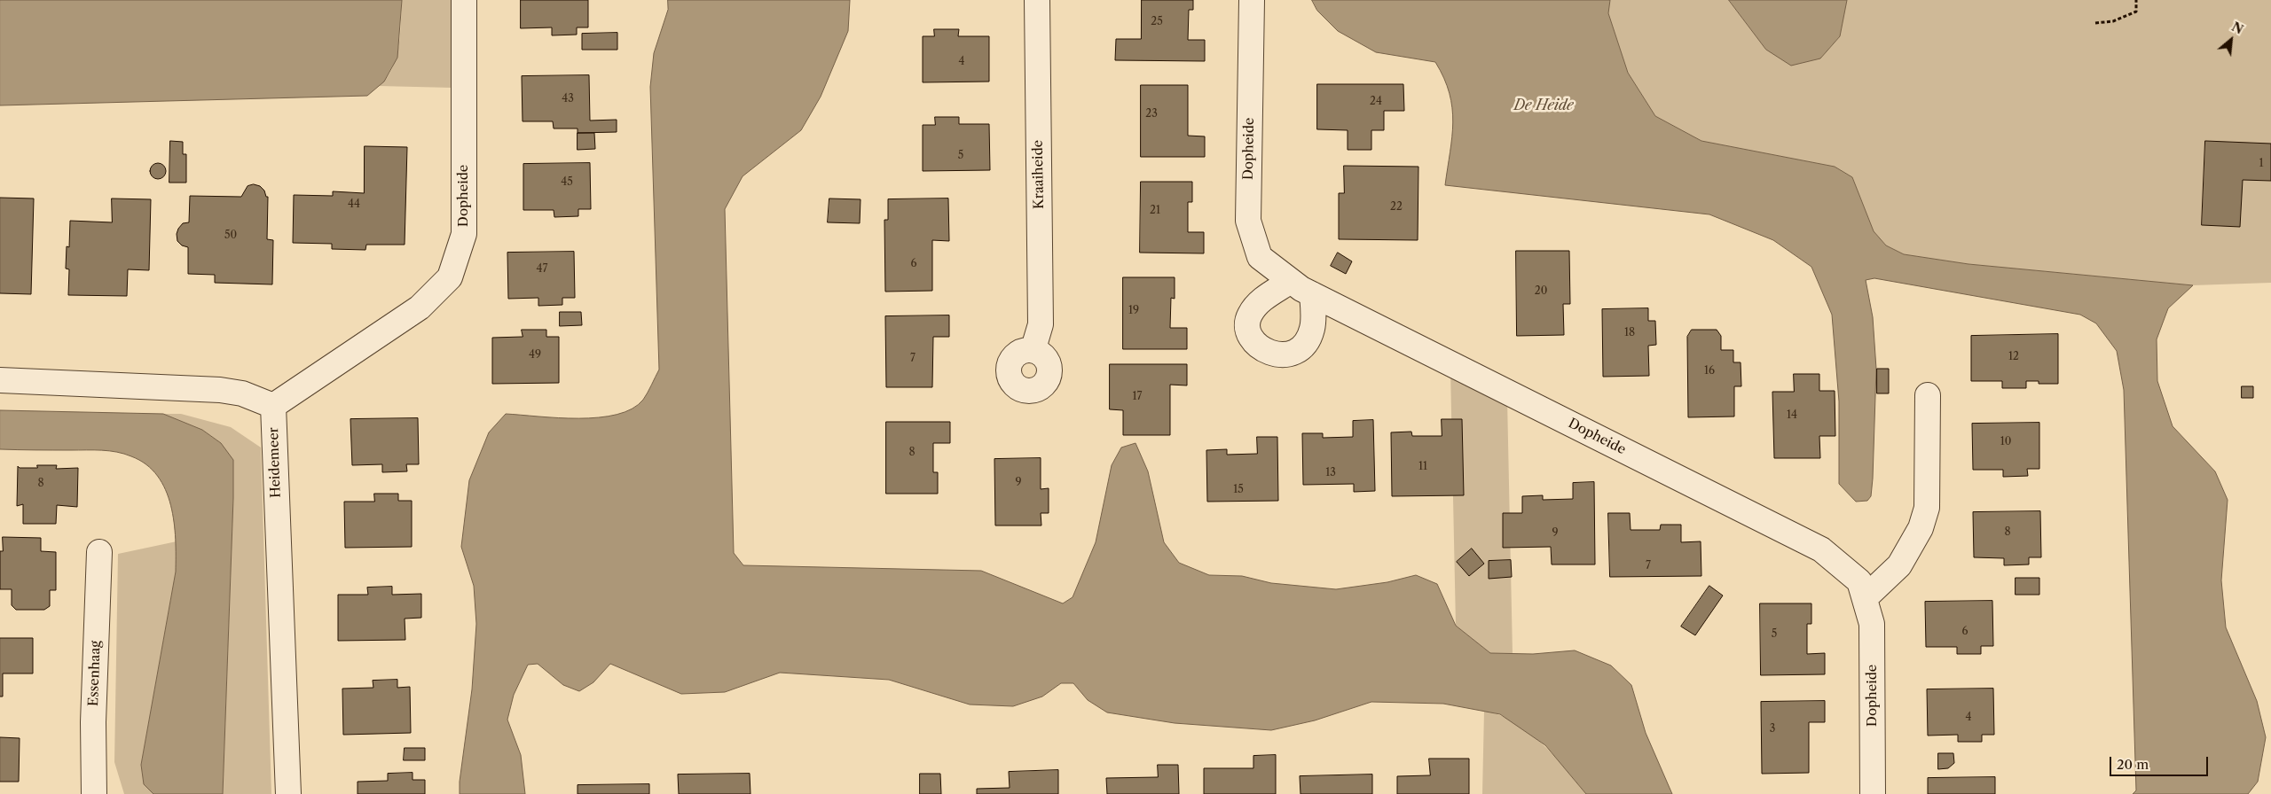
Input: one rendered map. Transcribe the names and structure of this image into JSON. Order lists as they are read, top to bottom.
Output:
{
  "streets": {
    "street": [
      "Dopheide",
      "Kraaiheide",
      "Heidemeer",
      "Essenhaag"
    ]
  },
  "crossings": [
    ["Dopheide", "Heidemeer"]
  ],
  "water": ["De Heide"],
  "house_numbers": [
    "25",
    "4",
    "43",
    "24",
    "23",
    "5",
    "1",
    "45",
    "44",
    "22",
    "21",
    "50",
    "6",
    "47",
    "20",
    "19",
    "18",
    "49",
    "12",
    "7",
    "16",
    "17",
    "14",
    "10",
    "8",
    "11",
    "13",
    "9",
    "8",
    "15",
    "8",
    "9",
    "7",
    "6",
    "5",
    "4",
    "3"
  ],
  "scale_bar": "20 m",
  "north": "top right"
}
